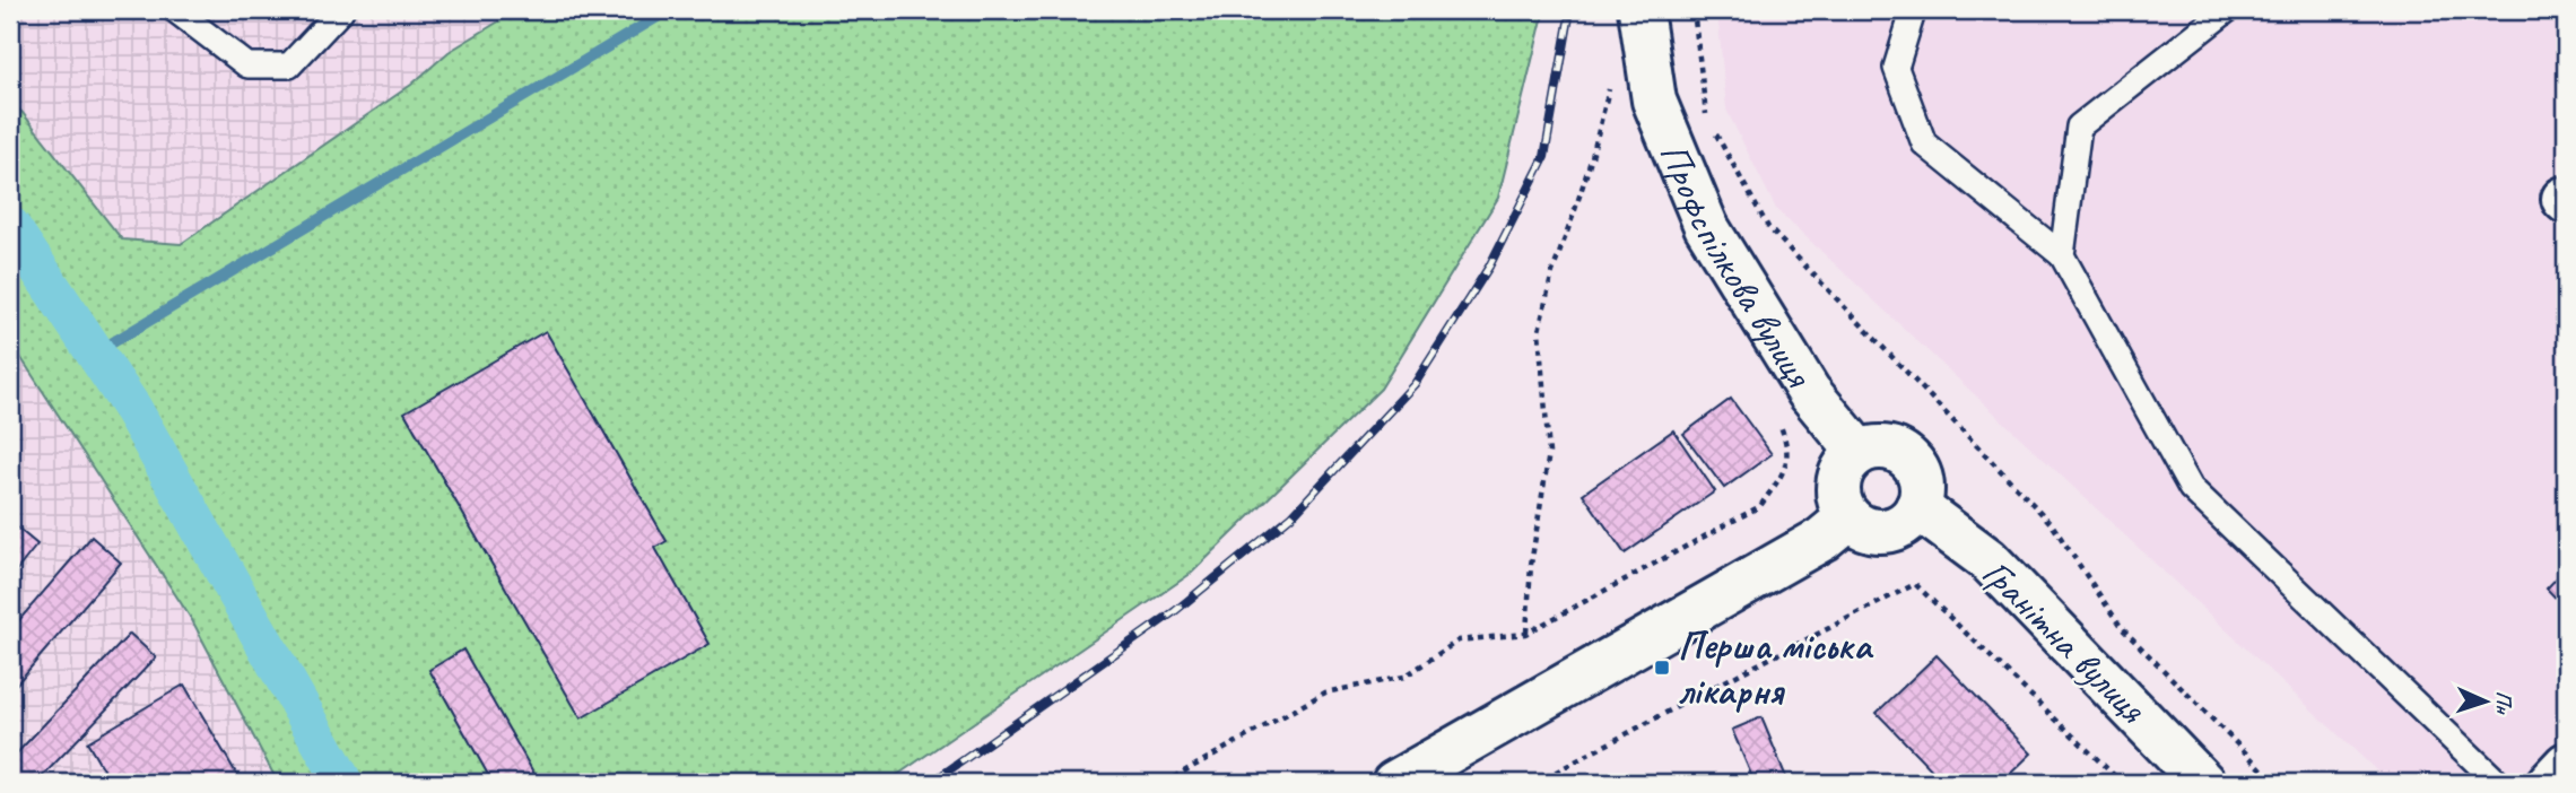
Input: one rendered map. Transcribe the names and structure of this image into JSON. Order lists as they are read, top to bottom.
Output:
{
  "streets": {
    "street": ["Профспілкова вулиця", "Гранітна вулиця"]
  },
  "crossings": [
    ["Профспілкова вулиця", "Гранітна вулиця"]
  ],
  "places": {
    "transit": ["Перша міська лікарня"]
  },
  "north": "right"
}
